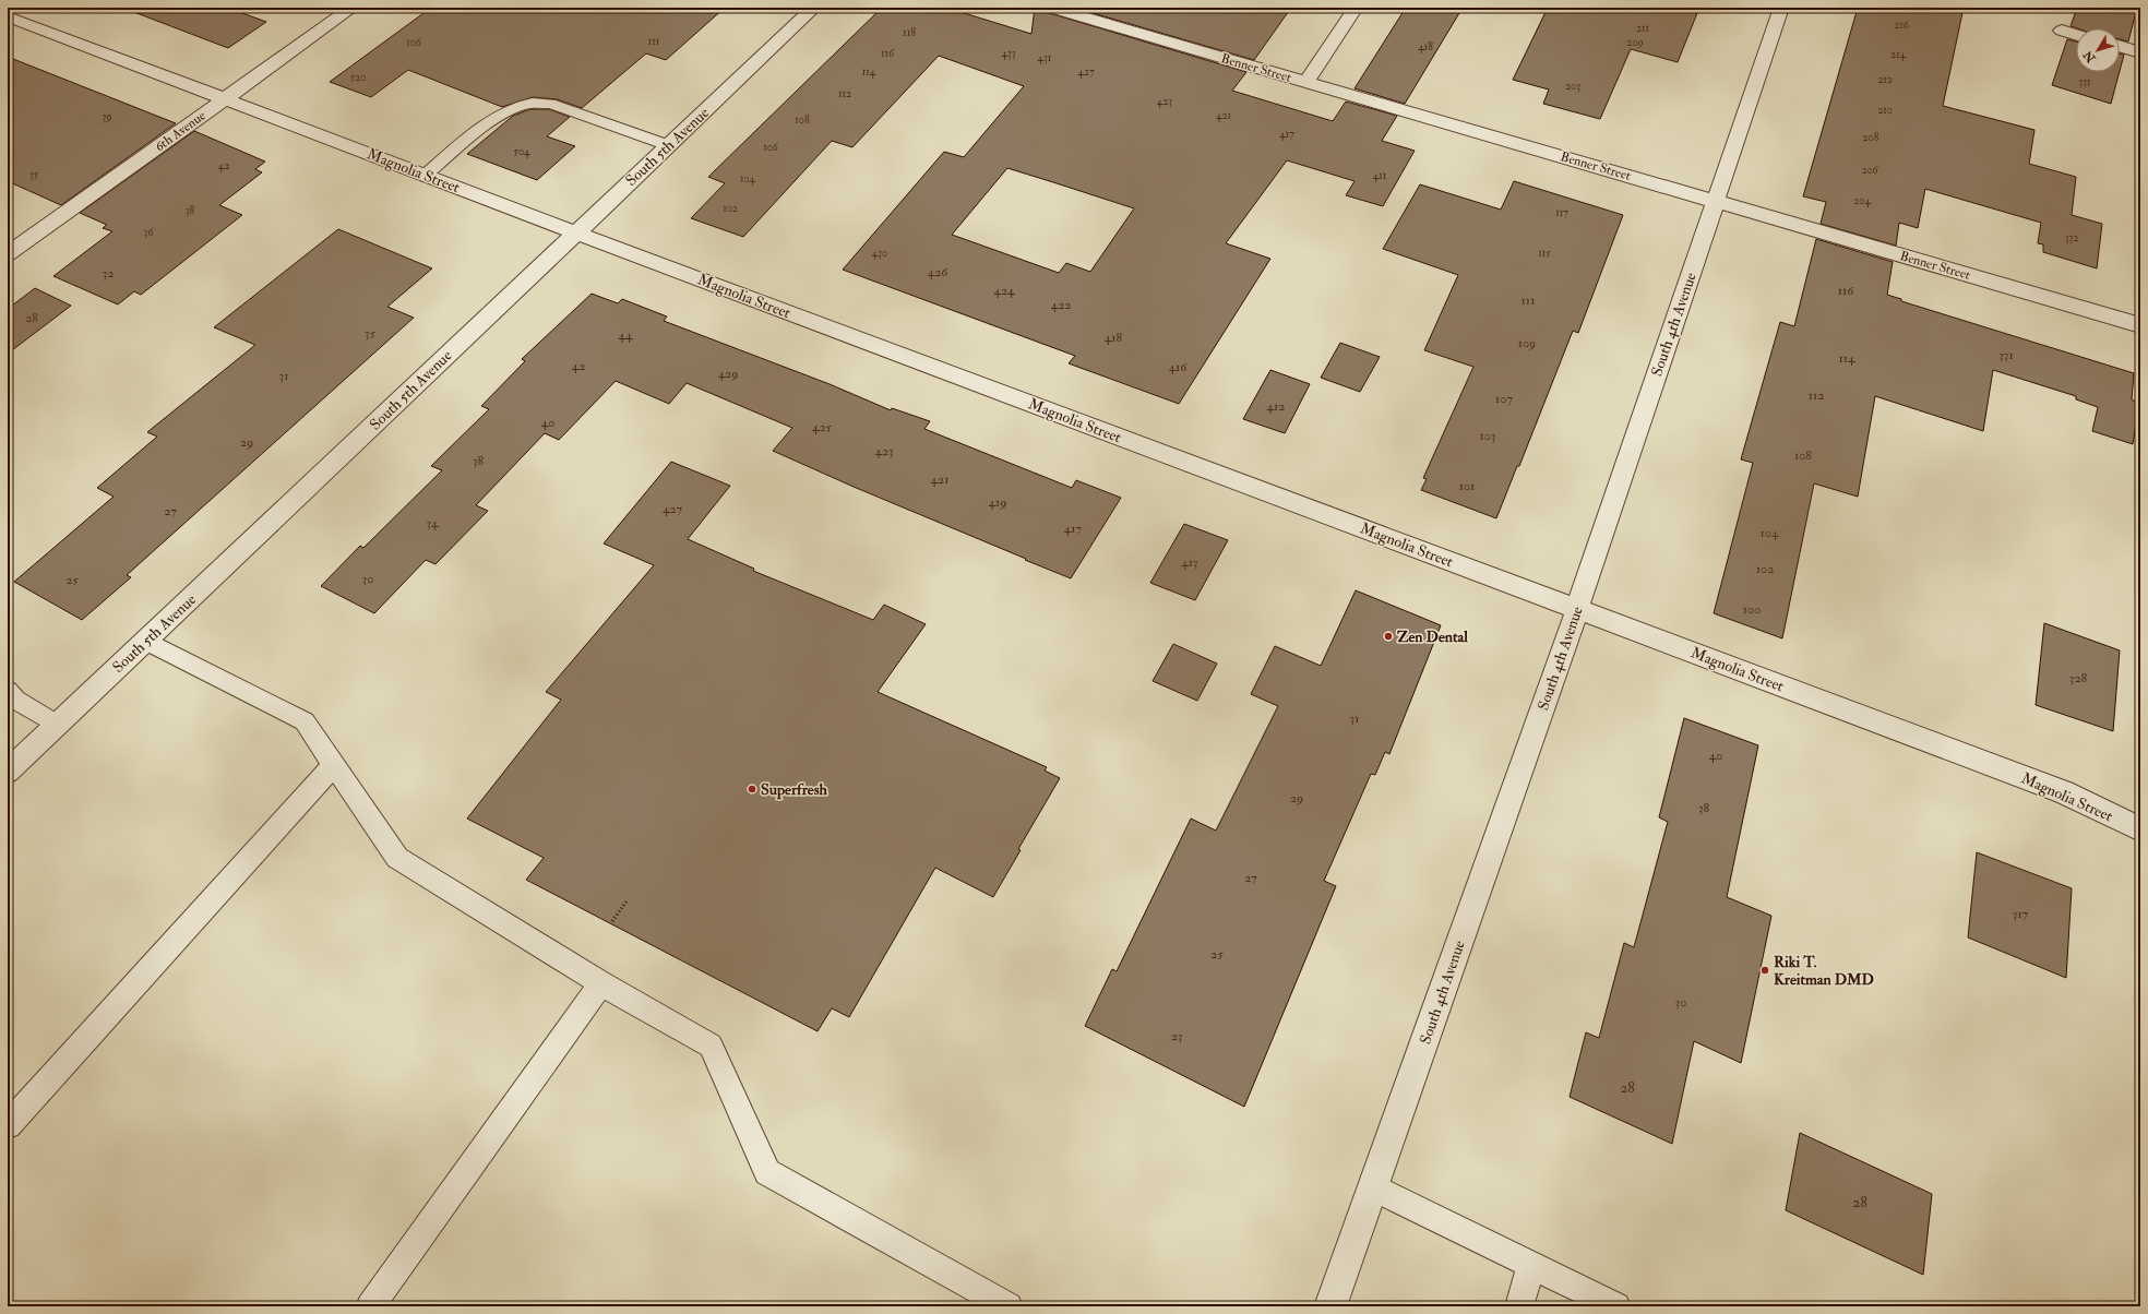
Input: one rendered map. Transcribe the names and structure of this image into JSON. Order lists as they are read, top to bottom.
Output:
{
  "streets": {
    "street": [
      "Benner Street",
      "6th Avenue",
      "South 5th Avenue",
      "Magnolia Street",
      "South 4th Avenue"
    ]
  },
  "crossings": [
    ["Benner Street", "South 4th Avenue"],
    ["6th Avenue", "Magnolia Street"],
    ["South 5th Avenue", "Magnolia Street"],
    ["Magnolia Street", "South 4th Avenue"]
  ],
  "places": ["Zen Dental", "Superfresh", "Riki T. Kreitman DMD"],
  "house_numbers": [
    "216",
    "211",
    "118",
    "111",
    "106",
    "209",
    "418",
    "116",
    "433",
    "214",
    "431",
    "114",
    "427",
    "520",
    "212",
    "331",
    "203",
    "112",
    "423",
    "210",
    "421",
    "39",
    "108",
    "417",
    "208",
    "106",
    "504",
    "42",
    "206",
    "35",
    "411",
    "104",
    "204",
    "102",
    "38",
    "117",
    "36",
    "332",
    "430",
    "115",
    "426",
    "32",
    "424",
    "116",
    "111",
    "422",
    "28",
    "35",
    "44",
    "418",
    "109",
    "331",
    "114",
    "42",
    "416",
    "429",
    "31",
    "112",
    "107",
    "412",
    "40",
    "425",
    "103",
    "29",
    "423",
    "108",
    "38",
    "421",
    "101",
    "419",
    "427",
    "27",
    "34",
    "417",
    "104",
    "413",
    "102",
    "30",
    "25",
    "100",
    "328",
    "31",
    "40",
    "29",
    "38",
    "27",
    "317",
    "25",
    "30",
    "23",
    "28",
    "28"
  ],
  "north": "bottom left"
}
